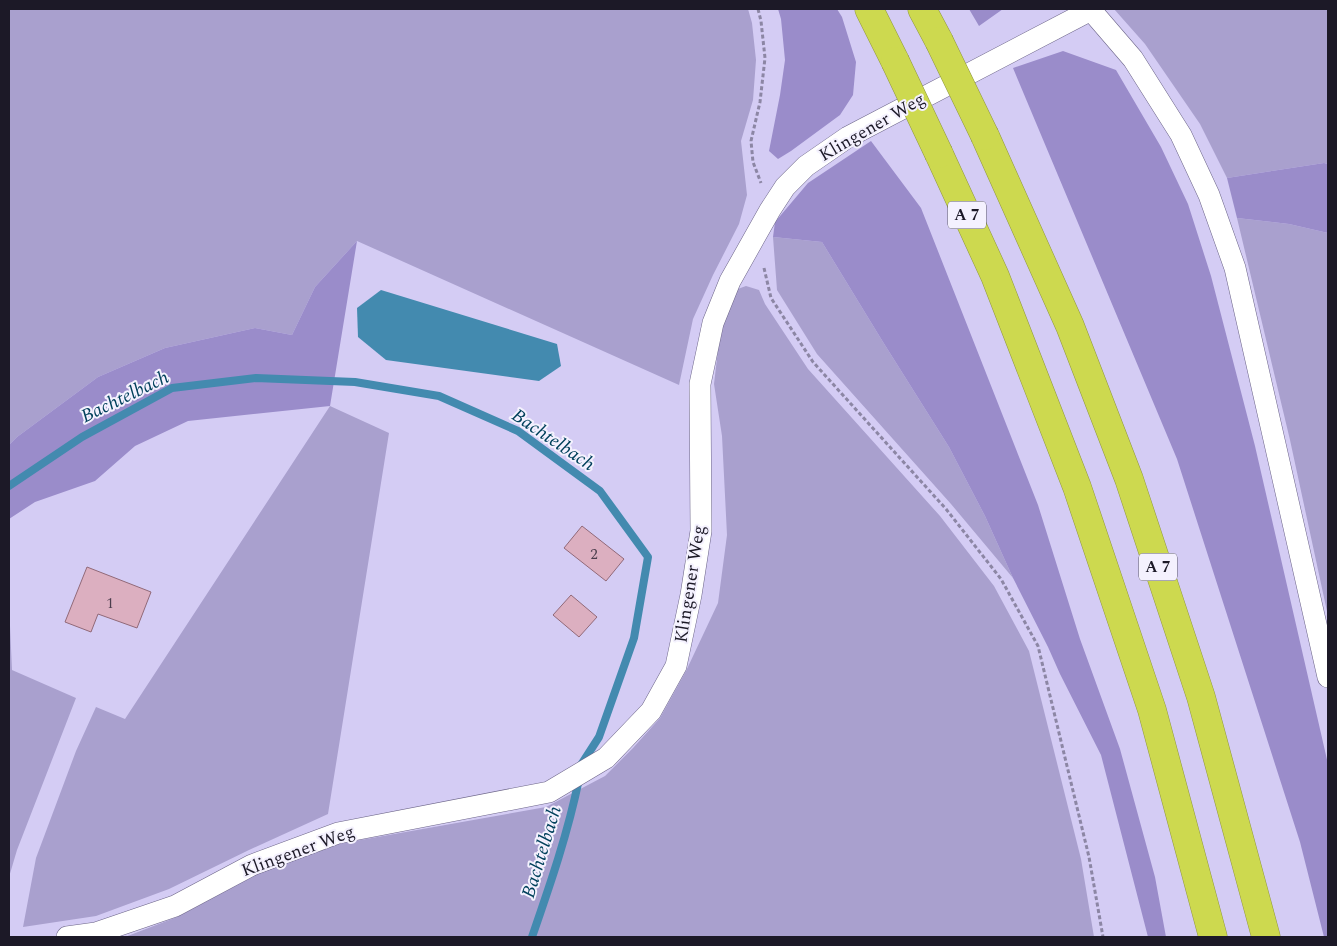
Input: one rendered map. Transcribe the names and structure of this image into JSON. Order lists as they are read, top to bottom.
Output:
{
  "streets": {
    "highway": ["A 7"],
    "street": ["Klingener Weg"]
  },
  "water": ["Bachtelbach"],
  "house_numbers": ["2", "1"]
}
